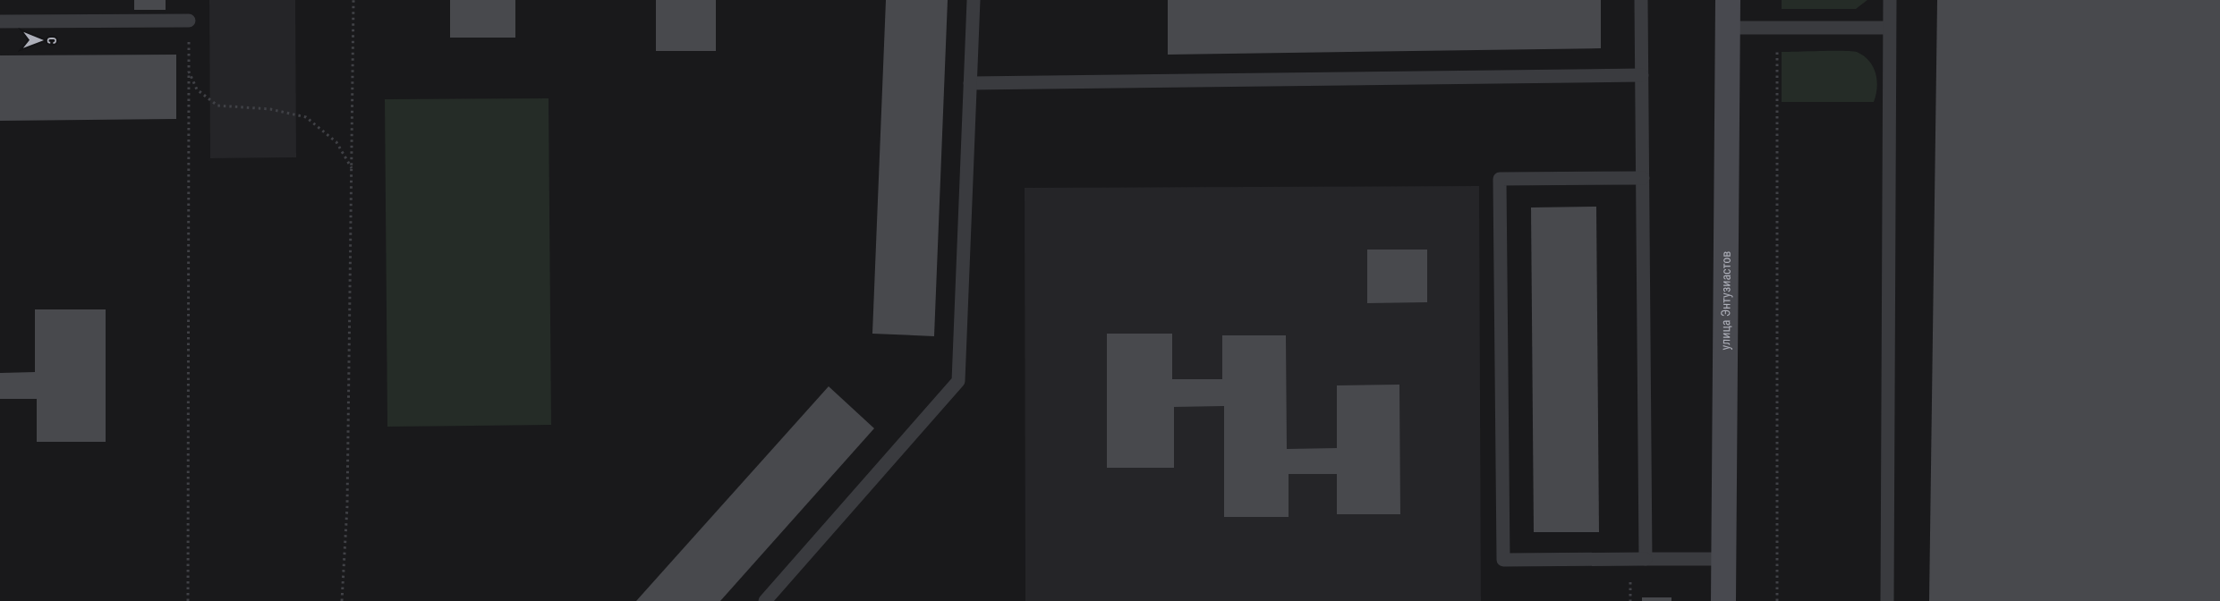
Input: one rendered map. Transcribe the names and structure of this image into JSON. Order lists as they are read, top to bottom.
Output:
{
  "streets": {
    "main road": ["улица Энтузиастов"]
  },
  "north": "right"
}
